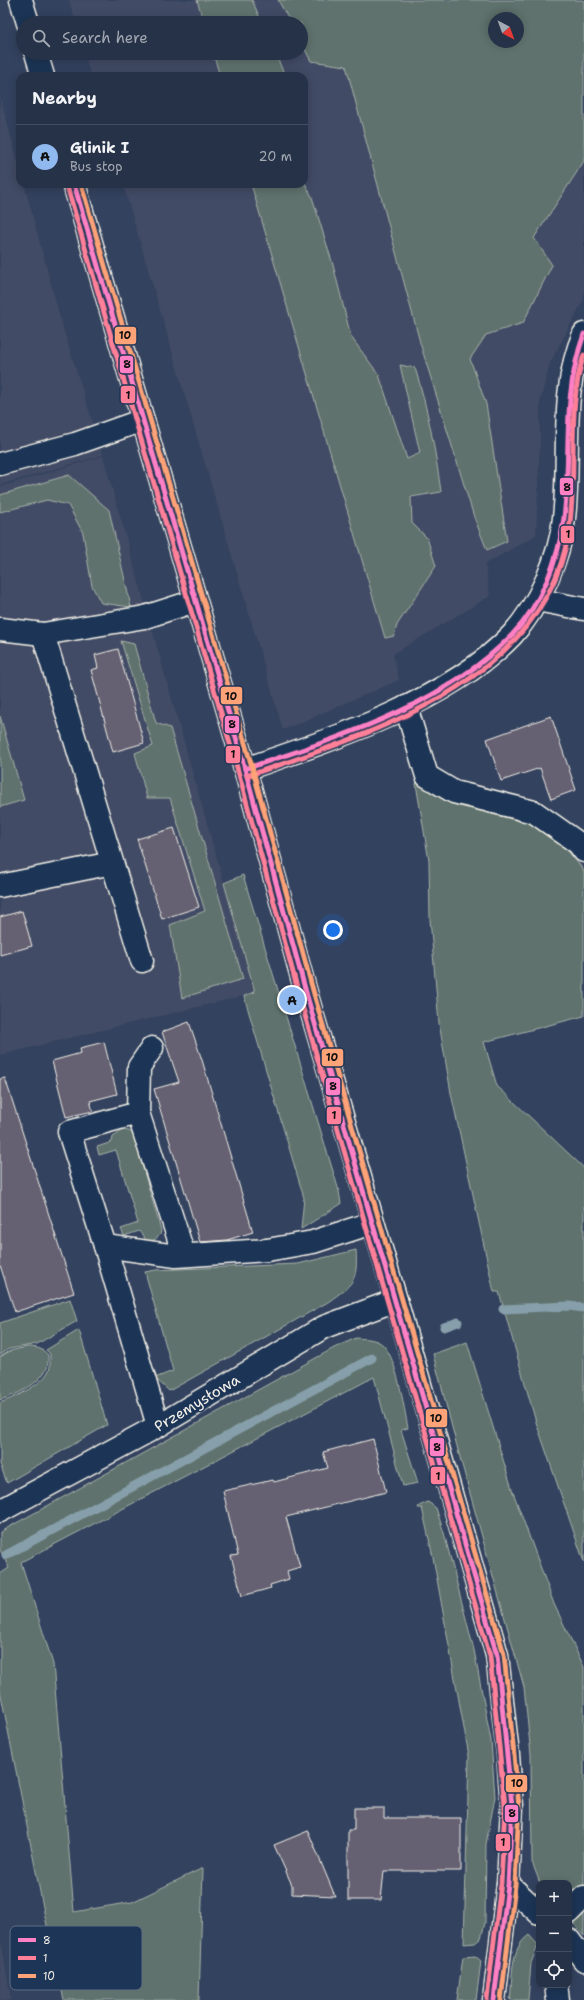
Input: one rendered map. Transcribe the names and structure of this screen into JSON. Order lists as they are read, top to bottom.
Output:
{
  "streets": {
    "street": ["Przemysłowa"]
  },
  "lines": ["transit line 8", "transit line 1", "transit line 10"],
  "legend": ["8", "1", "10"],
  "north": "bottom right",
  "page": {
    "search": "Search here",
    "heading": "Nearby",
    "list": [
      {
        "mark": "A",
        "name": "Glinik I",
        "note": "Bus stop",
        "value": "20 m"
      }
    ],
    "pins": "A",
    "map_buttons": ["+", "−"]
  }
}
